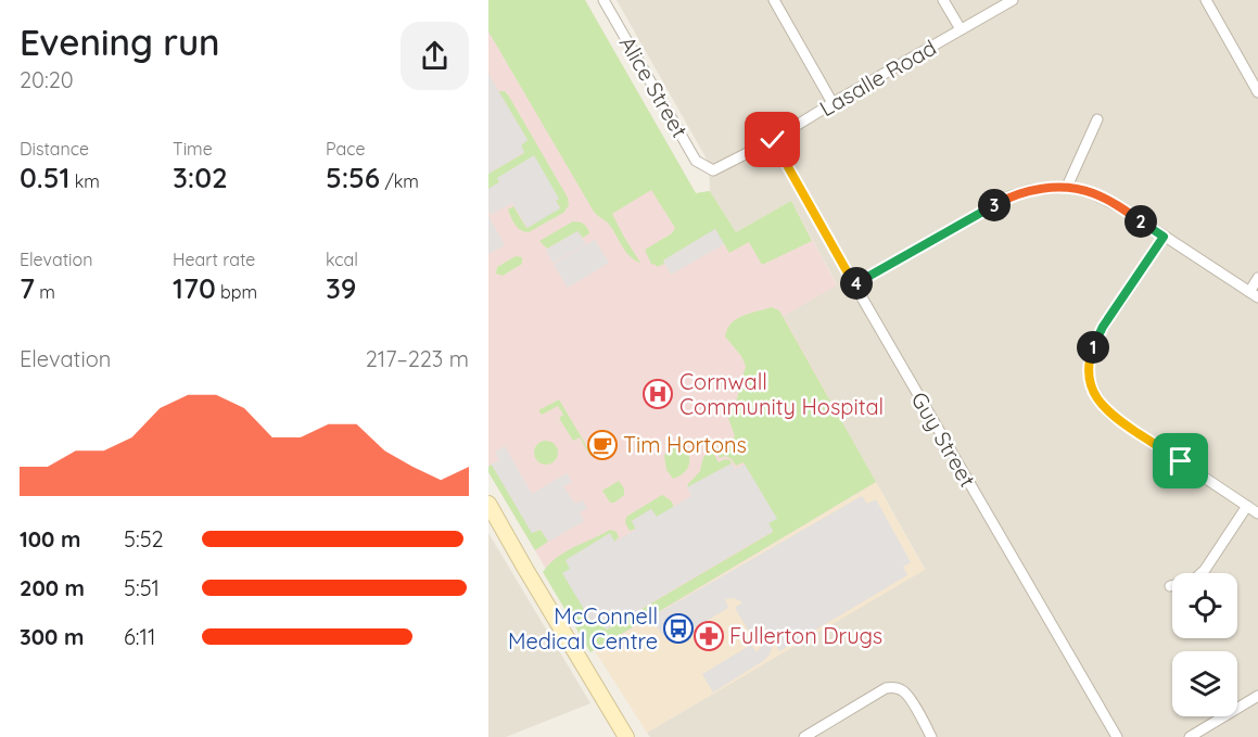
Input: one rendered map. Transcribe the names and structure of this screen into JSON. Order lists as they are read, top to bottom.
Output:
{
  "streets": {
    "street": ["Lasalle Road", "Alice Street", "Guy Street"]
  },
  "crossings": [
    ["Lasalle Road", "Alice Street"],
    ["Lasalle Road", "Guy Street"]
  ],
  "places": {
    "hospital": ["Cornwall Community Hospital"],
    "cafe": ["Tim Hortons"],
    "bus stop": ["McConnell Medical Centre"],
    "pharmacy": ["Fullerton Drugs"]
  },
  "page": {
    "heading": ["Evening run", "20:20"],
    "stats": [
      ["Distance", "0.51 km"],
      ["Time", "3:02"],
      ["Pace", "5:56 /km"],
      ["Elevation", "7 m"],
      ["Heart rate", "170 bpm"],
      ["kcal", "39"]
    ],
    "pins": [
      "3",
      "2",
      "4",
      "1"
    ],
    "chart": ["Elevation", "217–223 m"],
    "list": [
      {
        "name": "100 m",
        "note": "5:52"
      },
      {
        "name": "200 m",
        "note": "5:51"
      },
      {
        "name": "300 m",
        "note": "6:11"
      }
    ]
  }
}
